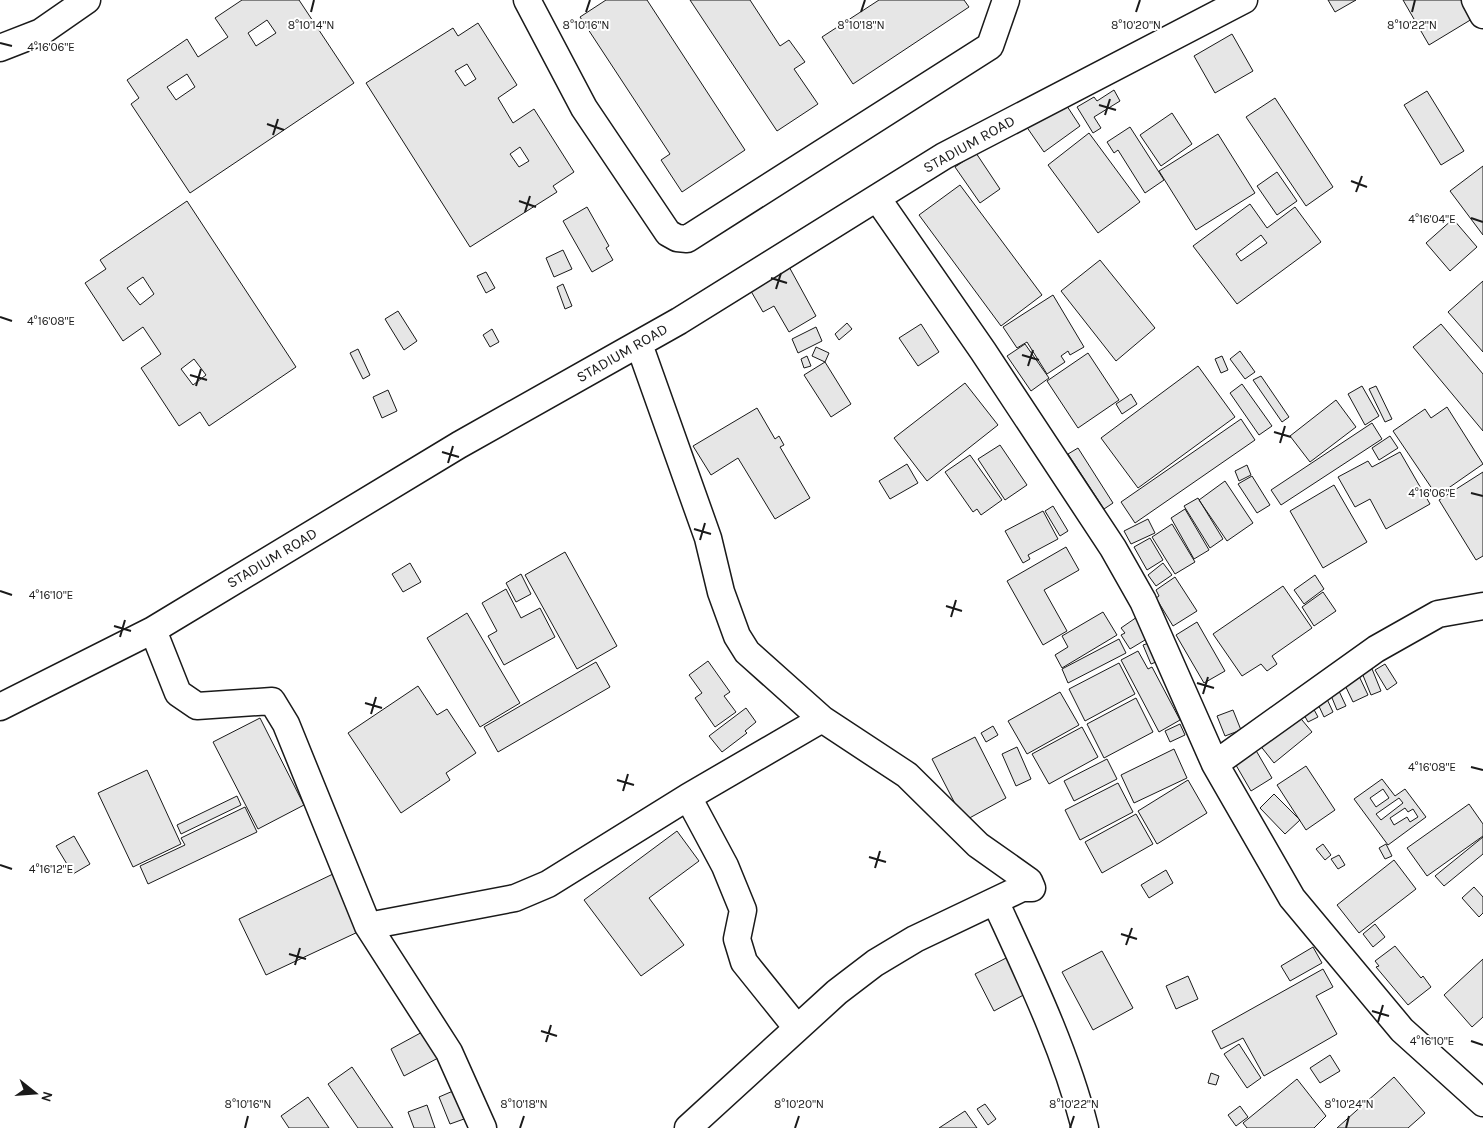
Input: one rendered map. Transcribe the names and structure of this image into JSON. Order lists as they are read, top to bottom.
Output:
{
  "streets": {
    "street": ["STADIUM ROAD"]
  },
  "north": "right",
  "coordinates": [
    "8°10'14\"N",
    "8°10'16\"N",
    "8°10'18\"N",
    "8°10'20\"N",
    "8°10'22\"N",
    "4°16'06\"E",
    "4°16'04\"E",
    "4°16'08\"E",
    "4°16'10\"E",
    "4°16'12\"E",
    "8°10'24\"N"
  ]
}
